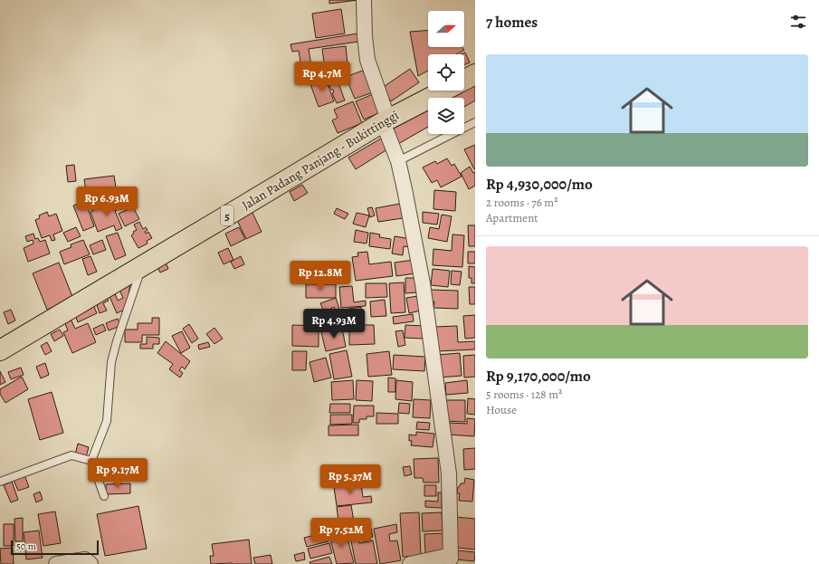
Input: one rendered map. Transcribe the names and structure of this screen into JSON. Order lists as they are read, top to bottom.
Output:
{
  "streets": {
    "highway": ["Jalan Padang Panjang - Bukittinggi", "5"]
  },
  "scale_bar": "50 m",
  "north": "right",
  "page": {
    "heading": "7 homes",
    "list": [
      {
        "name": "Rp 4,930,000/mo",
        "note": "2 rooms · 76 m² · Apartment"
      },
      {
        "name": "Rp 9,170,000/mo",
        "note": "5 rooms · 128 m² · House"
      }
    ],
    "price": [
      "Rp 4.7M",
      "Rp 6.93M",
      "Rp 12.8M",
      "Rp 4.93M",
      "Rp 9.17M",
      "Rp 5.37M",
      "Rp 7.52M"
    ],
    "scale": "50 m"
  }
}
